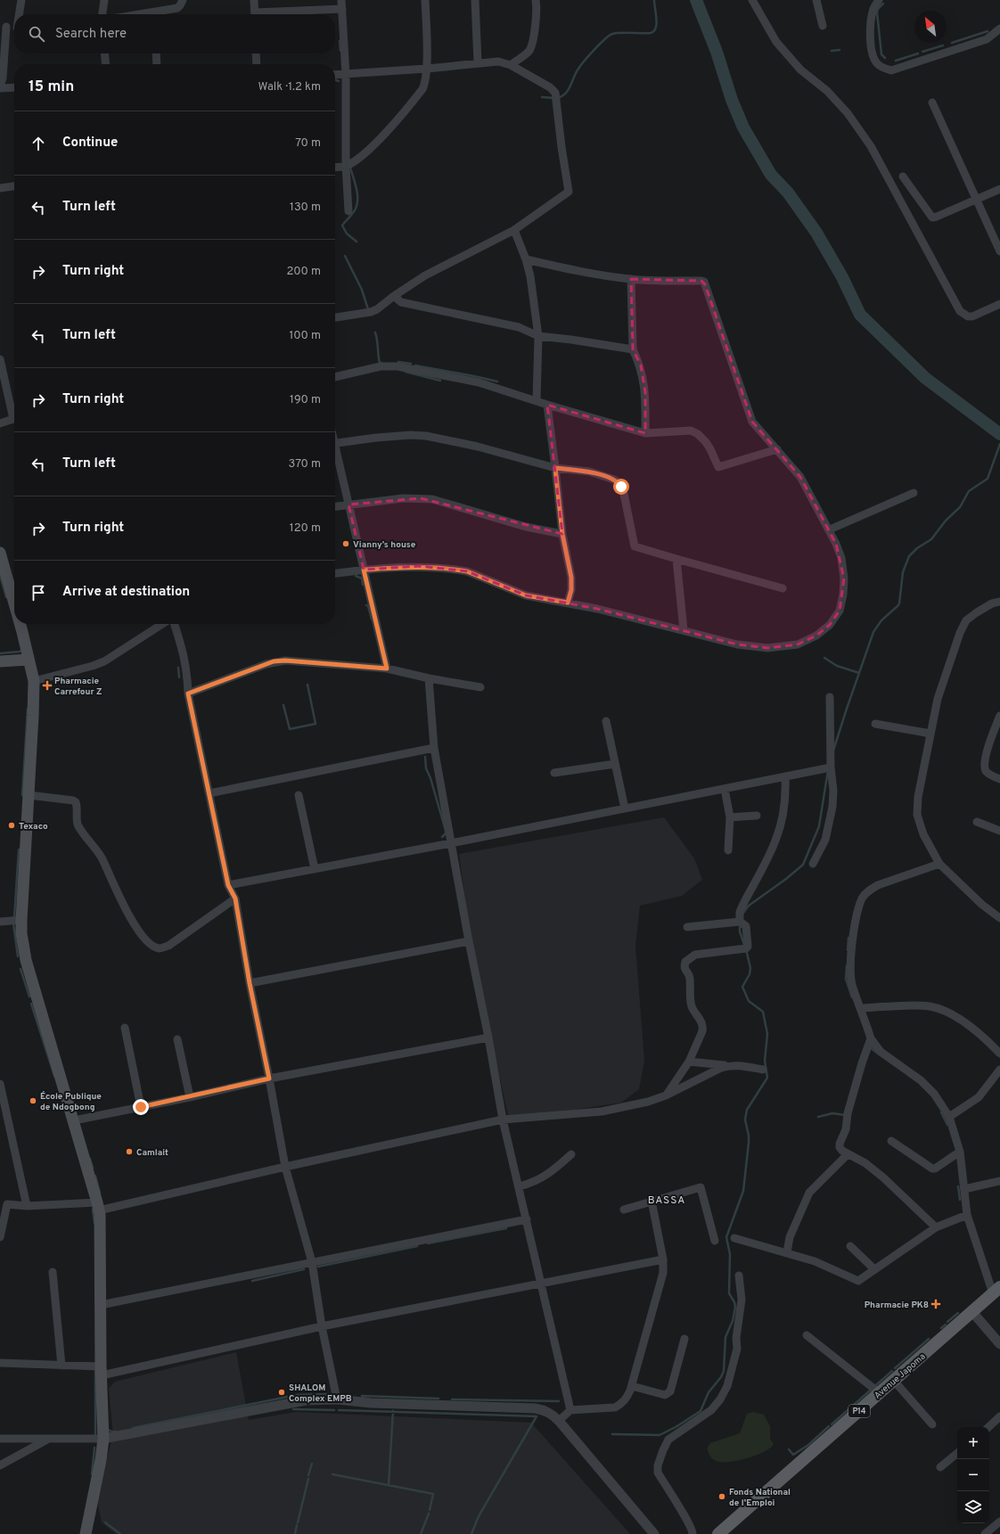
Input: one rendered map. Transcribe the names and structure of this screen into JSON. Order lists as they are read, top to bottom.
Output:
{
  "streets": {
    "main road": ["Avenue Japoma", "P14"]
  },
  "districts": ["BASSA"],
  "places": {
    "other": [
      "Vianny’s house",
      "Texaco",
      "École Publique de Ndogbong",
      "Camlait",
      "SHALOM Complex EMPB",
      "Fonds National de l'Emploi"
    ],
    "health": ["Pharmacie Carrefour Z", "Pharmacie PK8"]
  },
  "north": "top left",
  "page": {
    "search": "Search here",
    "heading": ["15 min", "Walk · 1.2 km"],
    "list": [
      ["Continue", "70 m"],
      ["Turn left", "130 m"],
      ["Turn right", "200 m"],
      ["Turn left", "100 m"],
      ["Turn right", "190 m"],
      ["Turn left", "370 m"],
      ["Turn right", "120 m"],
      "Arrive at destination"
    ],
    "map_buttons": ["+", "−"]
  }
}
